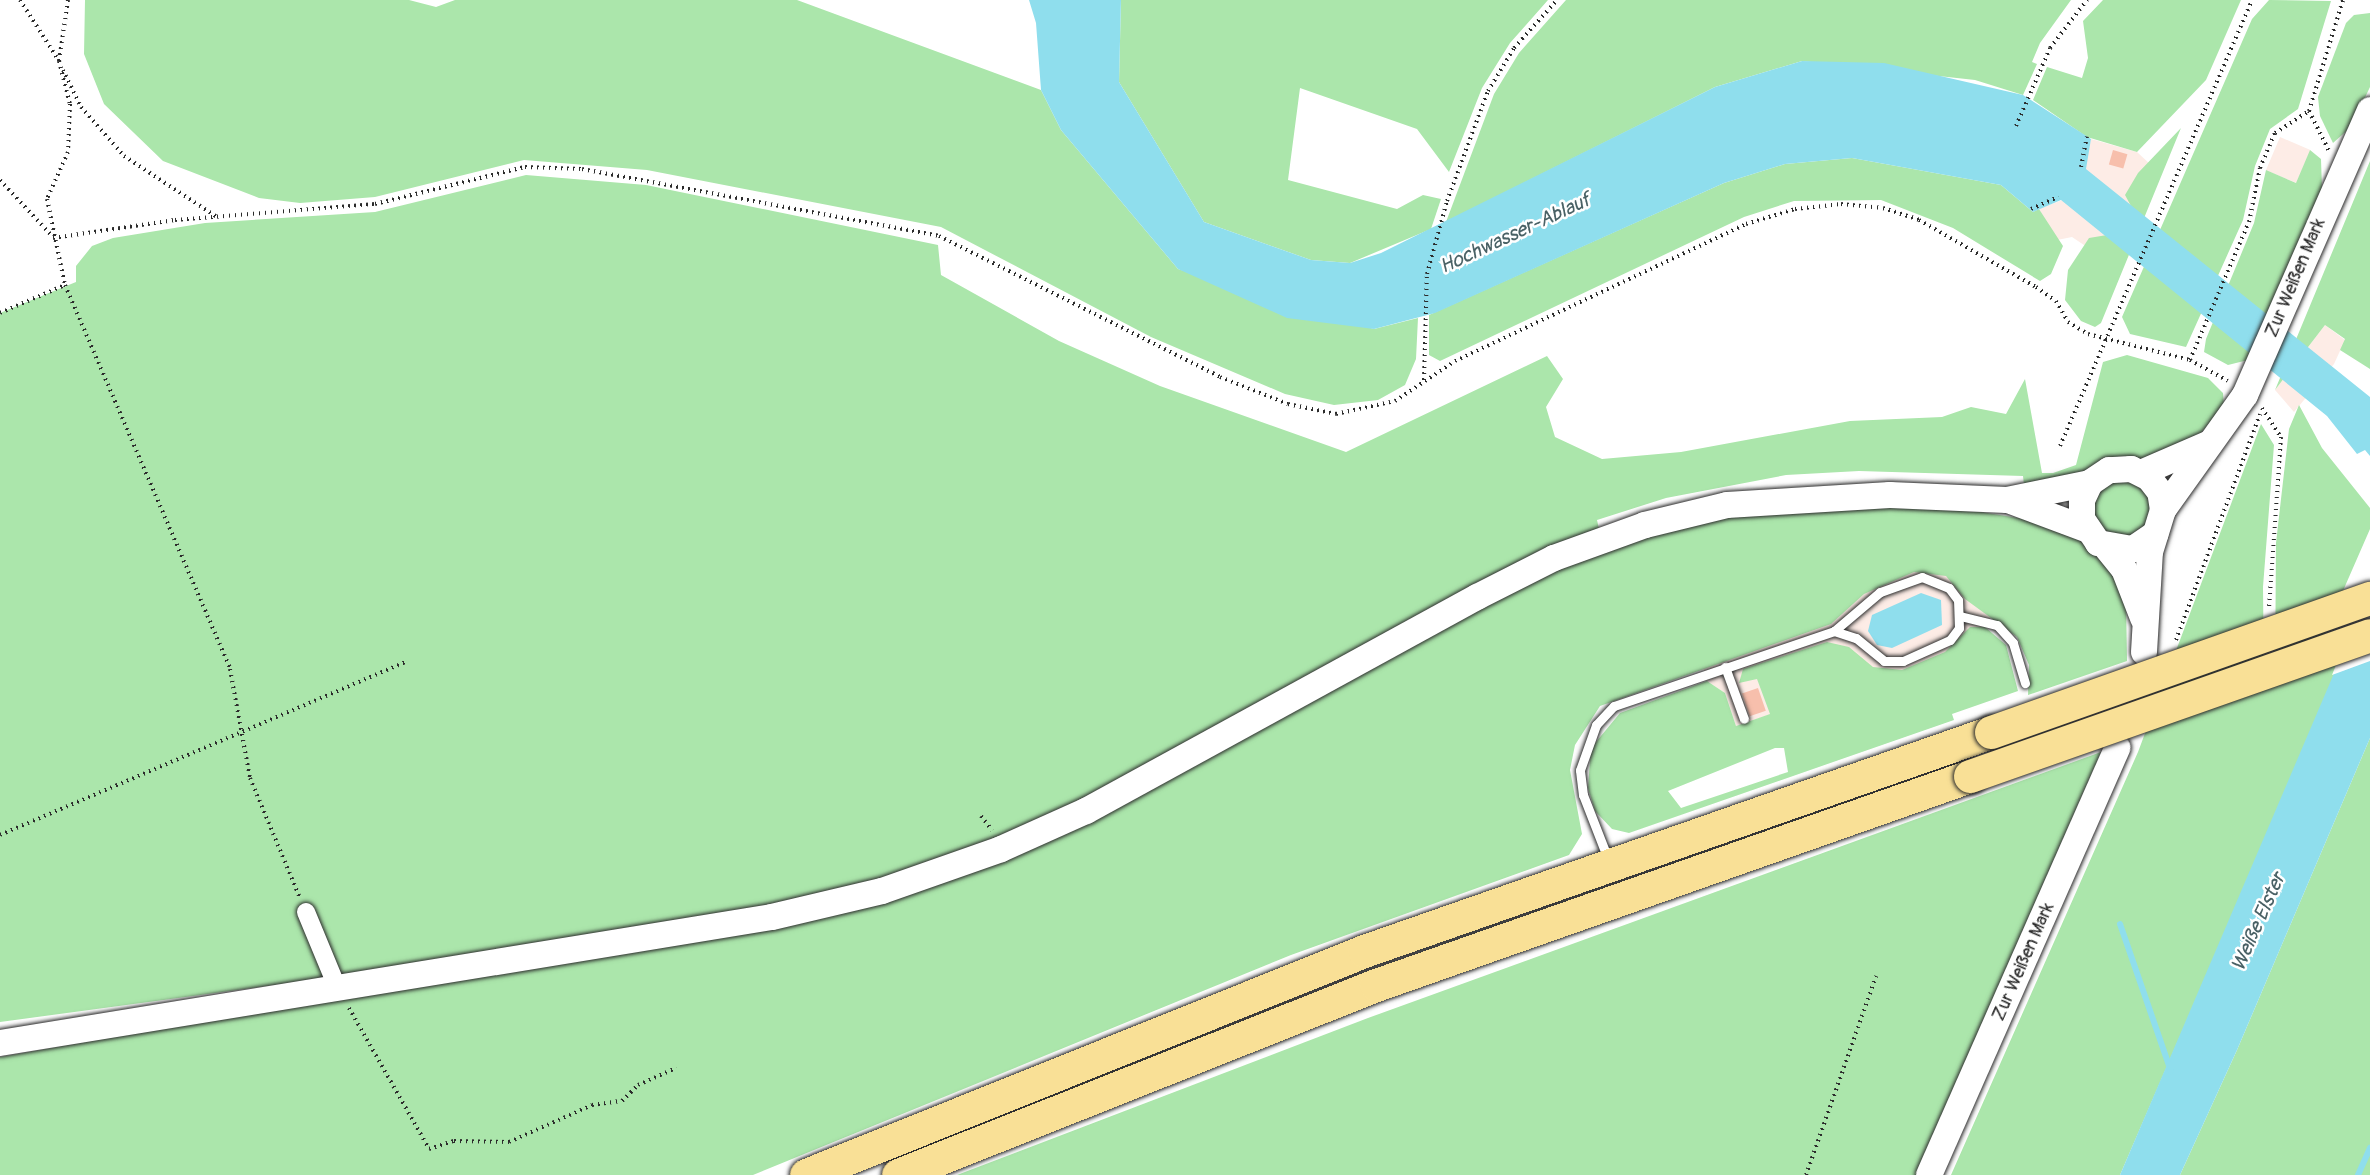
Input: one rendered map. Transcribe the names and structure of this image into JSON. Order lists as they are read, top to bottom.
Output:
{
  "streets": {
    "main road": ["Zur Weißen Mark"]
  },
  "water": ["Hochwasser-Ablauf", "Weiße Elster"]
}
